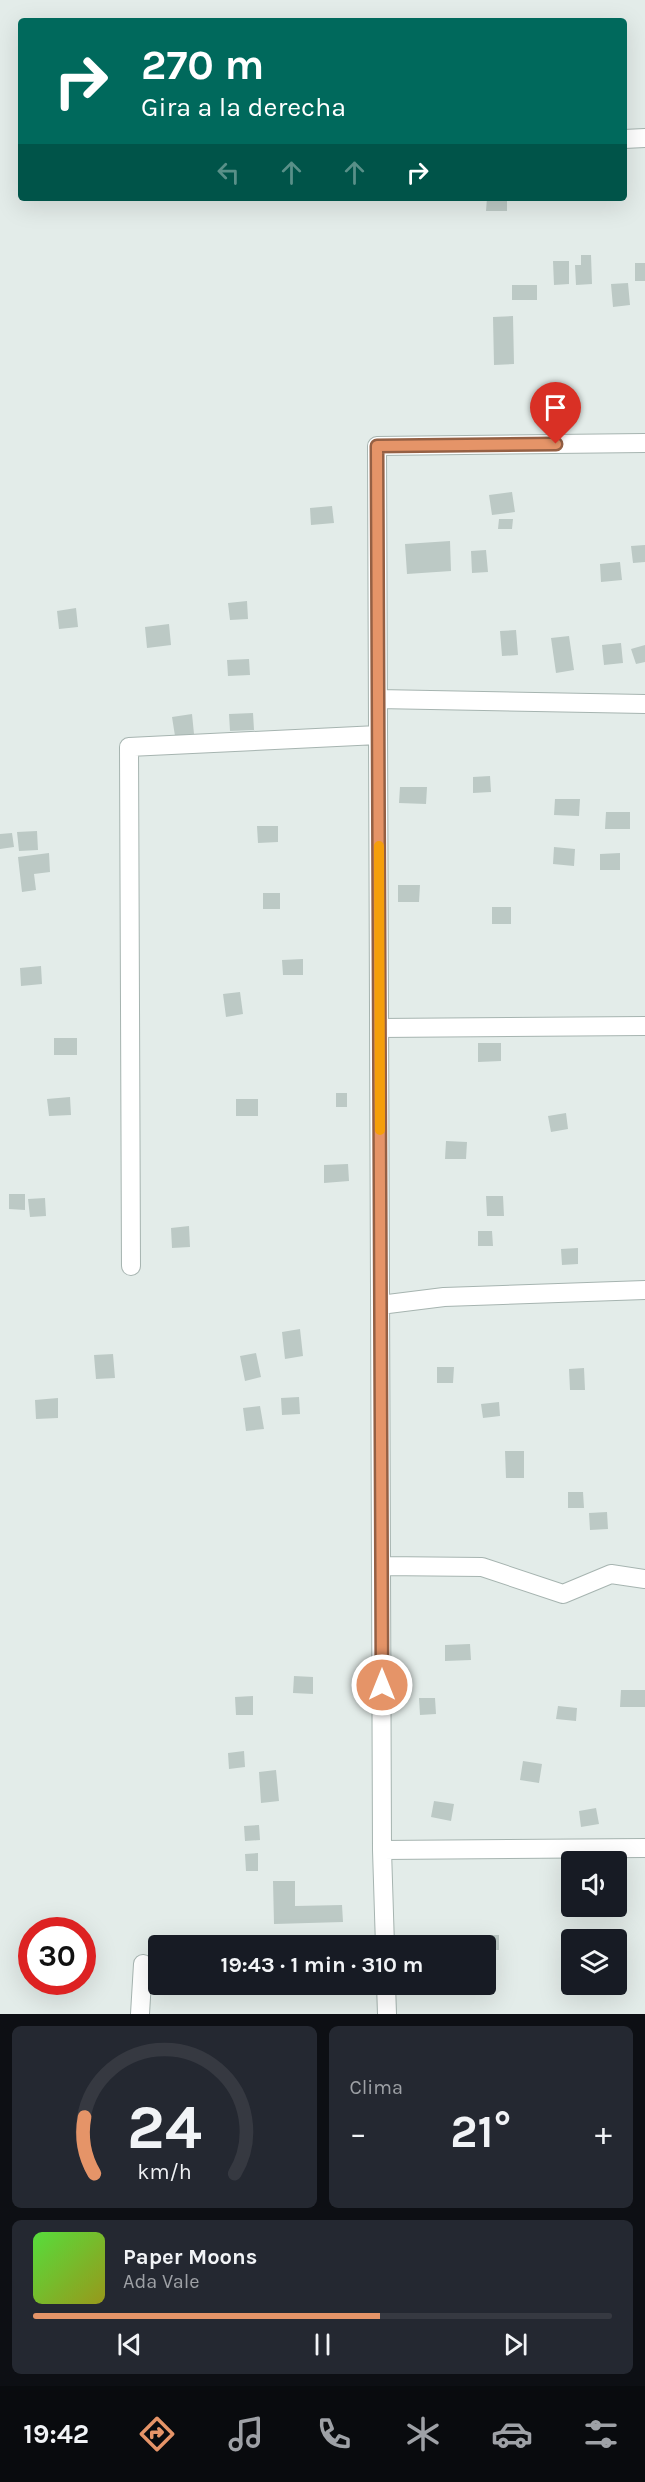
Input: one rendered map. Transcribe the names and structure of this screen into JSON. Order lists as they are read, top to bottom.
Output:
{
  "page": {
    "turn": ["270 m", "Gira a la derecha"],
    "limit": "30",
    "trip": "19:43 · 1 min · 310 m",
    "tile": "Clima",
    "heat": ["−", "21°", "+"],
    "song": ["Paper Moons", "Ada Vale"],
    "tabs": "19:42",
    "gauge": ["24", "km/h"]
  }
}
